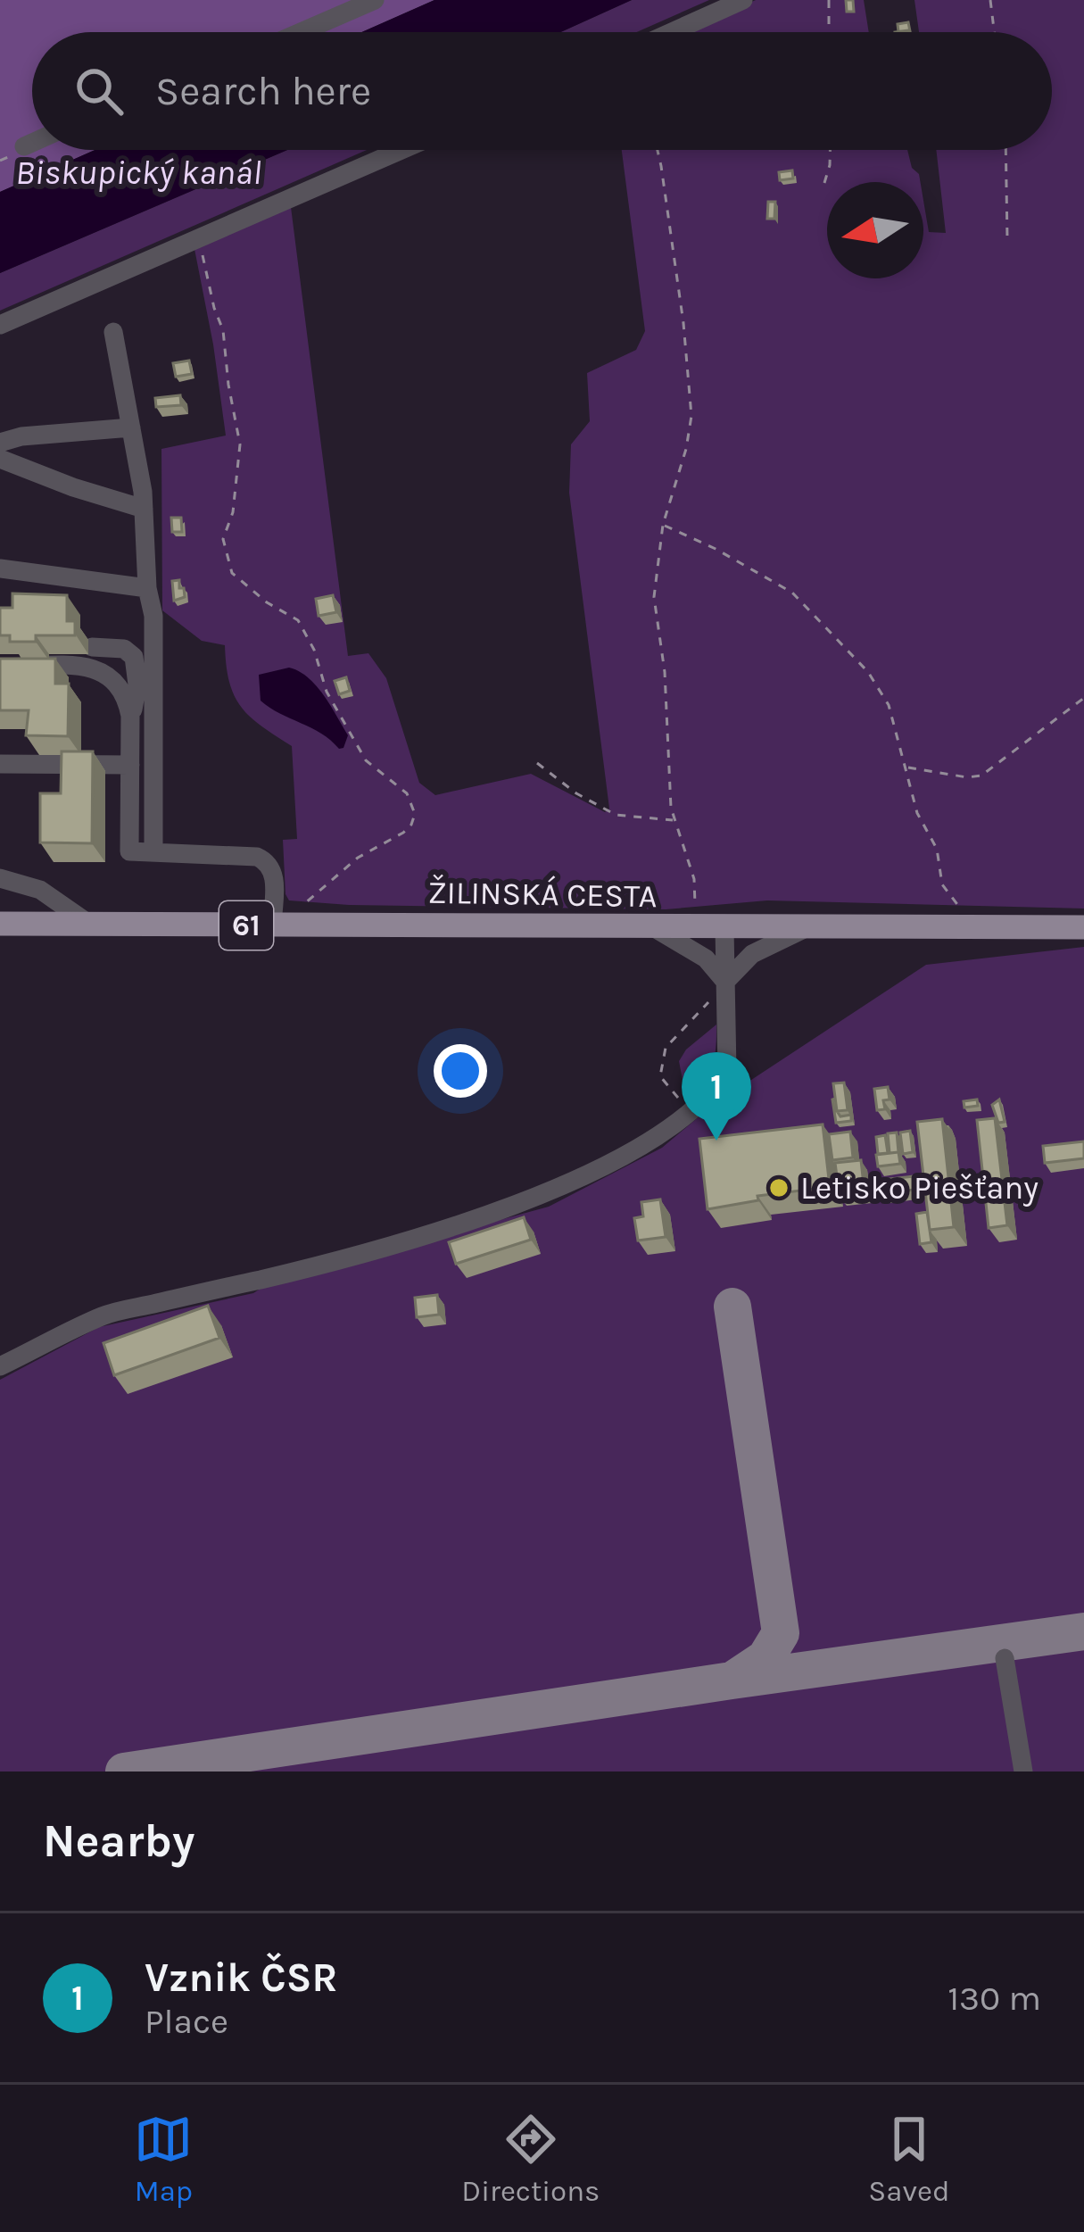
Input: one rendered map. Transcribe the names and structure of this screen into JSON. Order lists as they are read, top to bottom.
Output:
{
  "streets": {
    "main road": ["ŽILINSKÁ CESTA", "61"]
  },
  "water": ["Biskupický kanál"],
  "places": ["Letisko Piešťany"],
  "north": "left",
  "page": {
    "search": "Search here",
    "pins": "1",
    "heading": "Nearby",
    "list": [
      {
        "mark": "1",
        "name": "Vznik ČSR",
        "note": "Place",
        "value": "130 m"
      }
    ],
    "nav": ["Map", "Directions", "Saved"]
  }
}
